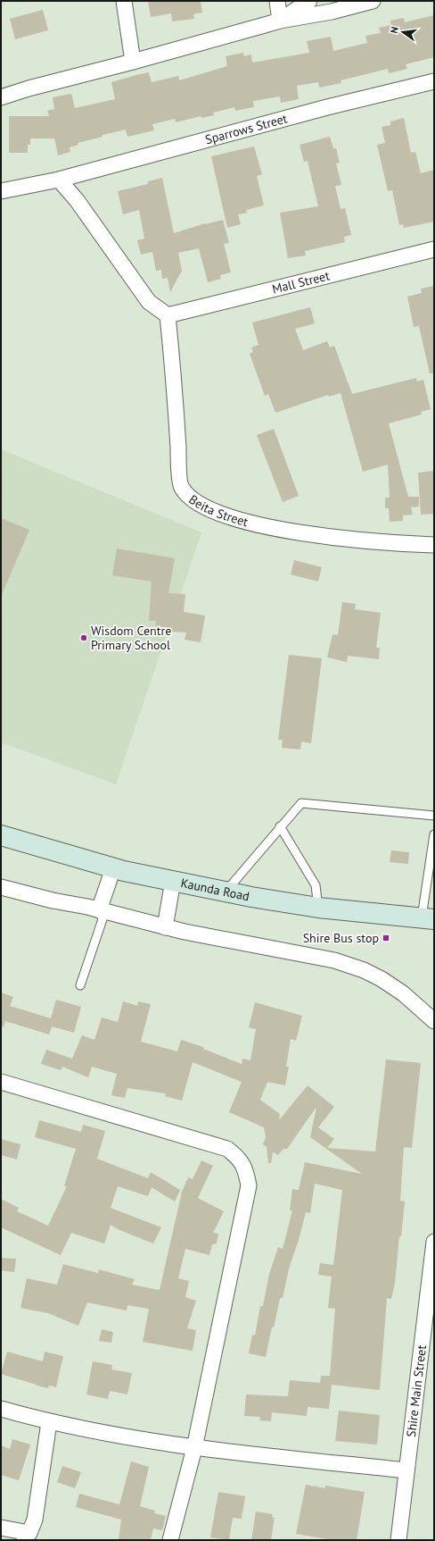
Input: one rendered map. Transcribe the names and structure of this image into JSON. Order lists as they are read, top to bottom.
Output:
{
  "streets": {
    "main road": ["Kaunda Road"],
    "street": [
      "Sparrows Street",
      "Mall Street",
      "Beita Street",
      "Shire Main Street"
    ]
  },
  "crossings": [
    ["Mall Street", "Beita Street"]
  ],
  "places": {
    "other": ["Wisdom Centre Primary School"],
    "transit": ["Shire Bus stop"]
  },
  "north": "left"
}
